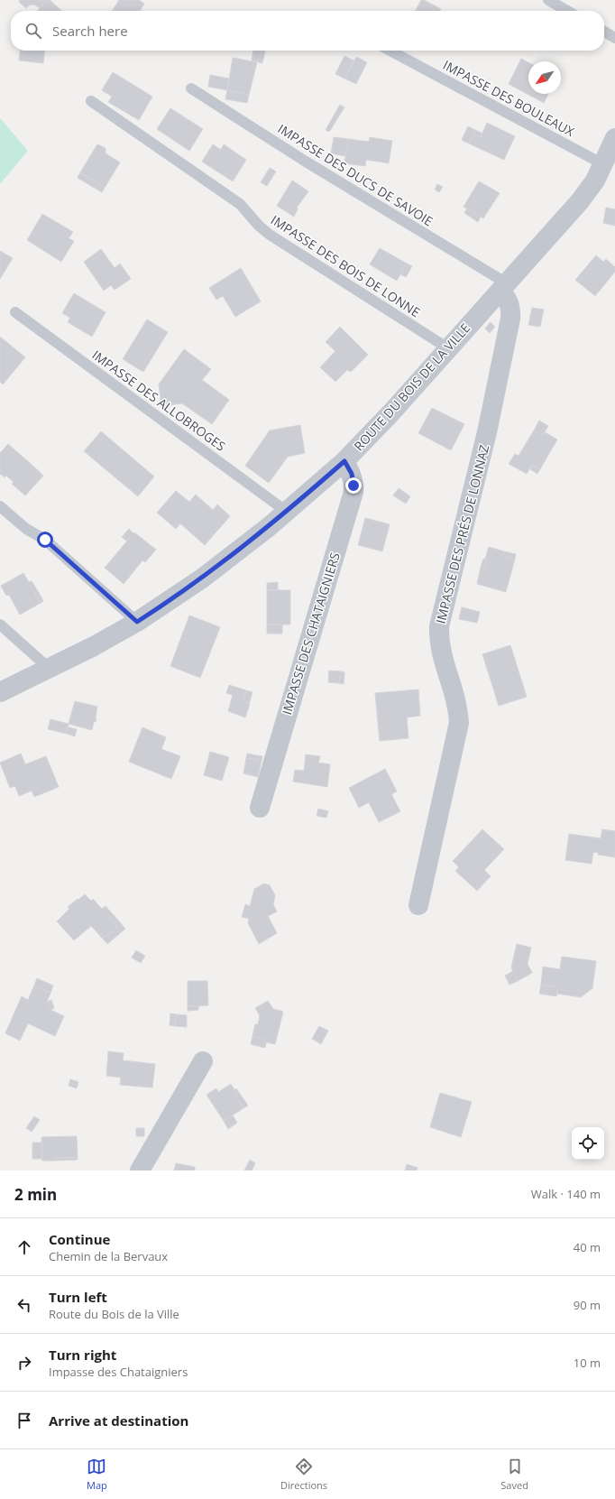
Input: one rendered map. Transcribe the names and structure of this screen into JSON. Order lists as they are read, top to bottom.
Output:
{
  "streets": {
    "street": ["ROUTE DU BOIS DE LA VILLE", "IMPASSE DES PRÉS DE LONNAZ", "IMPASSE DES CHATAIGNIERS"],
    "lane": [
      "IMPASSE DES BOULEAUX",
      "IMPASSE DES DUCS DE SAVOIE",
      "IMPASSE DES BOIS DE LONNE",
      "IMPASSE DES ALLOBROGES"
    ]
  },
  "crossings": [
    ["IMPASSE DES BOULEAUX", "ROUTE DU BOIS DE LA VILLE"],
    ["IMPASSE DES DUCS DE SAVOIE", "ROUTE DU BOIS DE LA VILLE"],
    ["IMPASSE DES DUCS DE SAVOIE", "IMPASSE DES PRÉS DE LONNAZ"],
    ["IMPASSE DES BOIS DE LONNE", "ROUTE DU BOIS DE LA VILLE"],
    ["ROUTE DU BOIS DE LA VILLE", "IMPASSE DES ALLOBROGES"],
    ["ROUTE DU BOIS DE LA VILLE", "IMPASSE DES PRÉS DE LONNAZ"],
    ["ROUTE DU BOIS DE LA VILLE", "IMPASSE DES CHATAIGNIERS"]
  ],
  "north": "bottom left",
  "page": {
    "search": "Search here",
    "heading": ["2 min", "Walk · 140 m"],
    "list": [
      ["Continue", "Chemin de la Bervaux", "40 m"],
      ["Turn left", "Route du Bois de la Ville", "90 m"],
      ["Turn right", "Impasse des Chataigniers", "10 m"],
      "Arrive at destination"
    ],
    "nav": ["Map", "Directions", "Saved"]
  }
}
